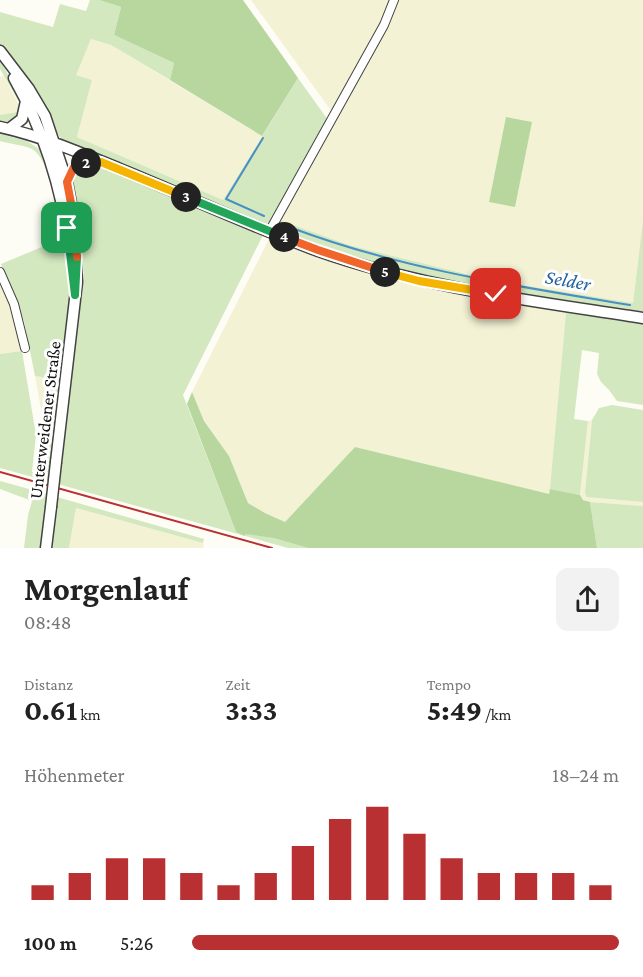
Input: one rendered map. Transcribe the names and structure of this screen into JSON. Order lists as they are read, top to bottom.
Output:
{
  "streets": {
    "street": ["Unterweidener Straße"]
  },
  "water": ["Selder"],
  "page": {
    "pins": [
      "2",
      "3",
      "4",
      "5"
    ],
    "heading": ["Morgenlauf", "08:48"],
    "stats": [
      ["Distanz", "0.61 km"],
      ["Zeit", "3:33"],
      ["Tempo", "5:49 /km"]
    ],
    "chart": ["Höhenmeter", "18–24 m"],
    "list": [
      {
        "name": "100 m",
        "note": "5:26"
      }
    ]
  }
}
